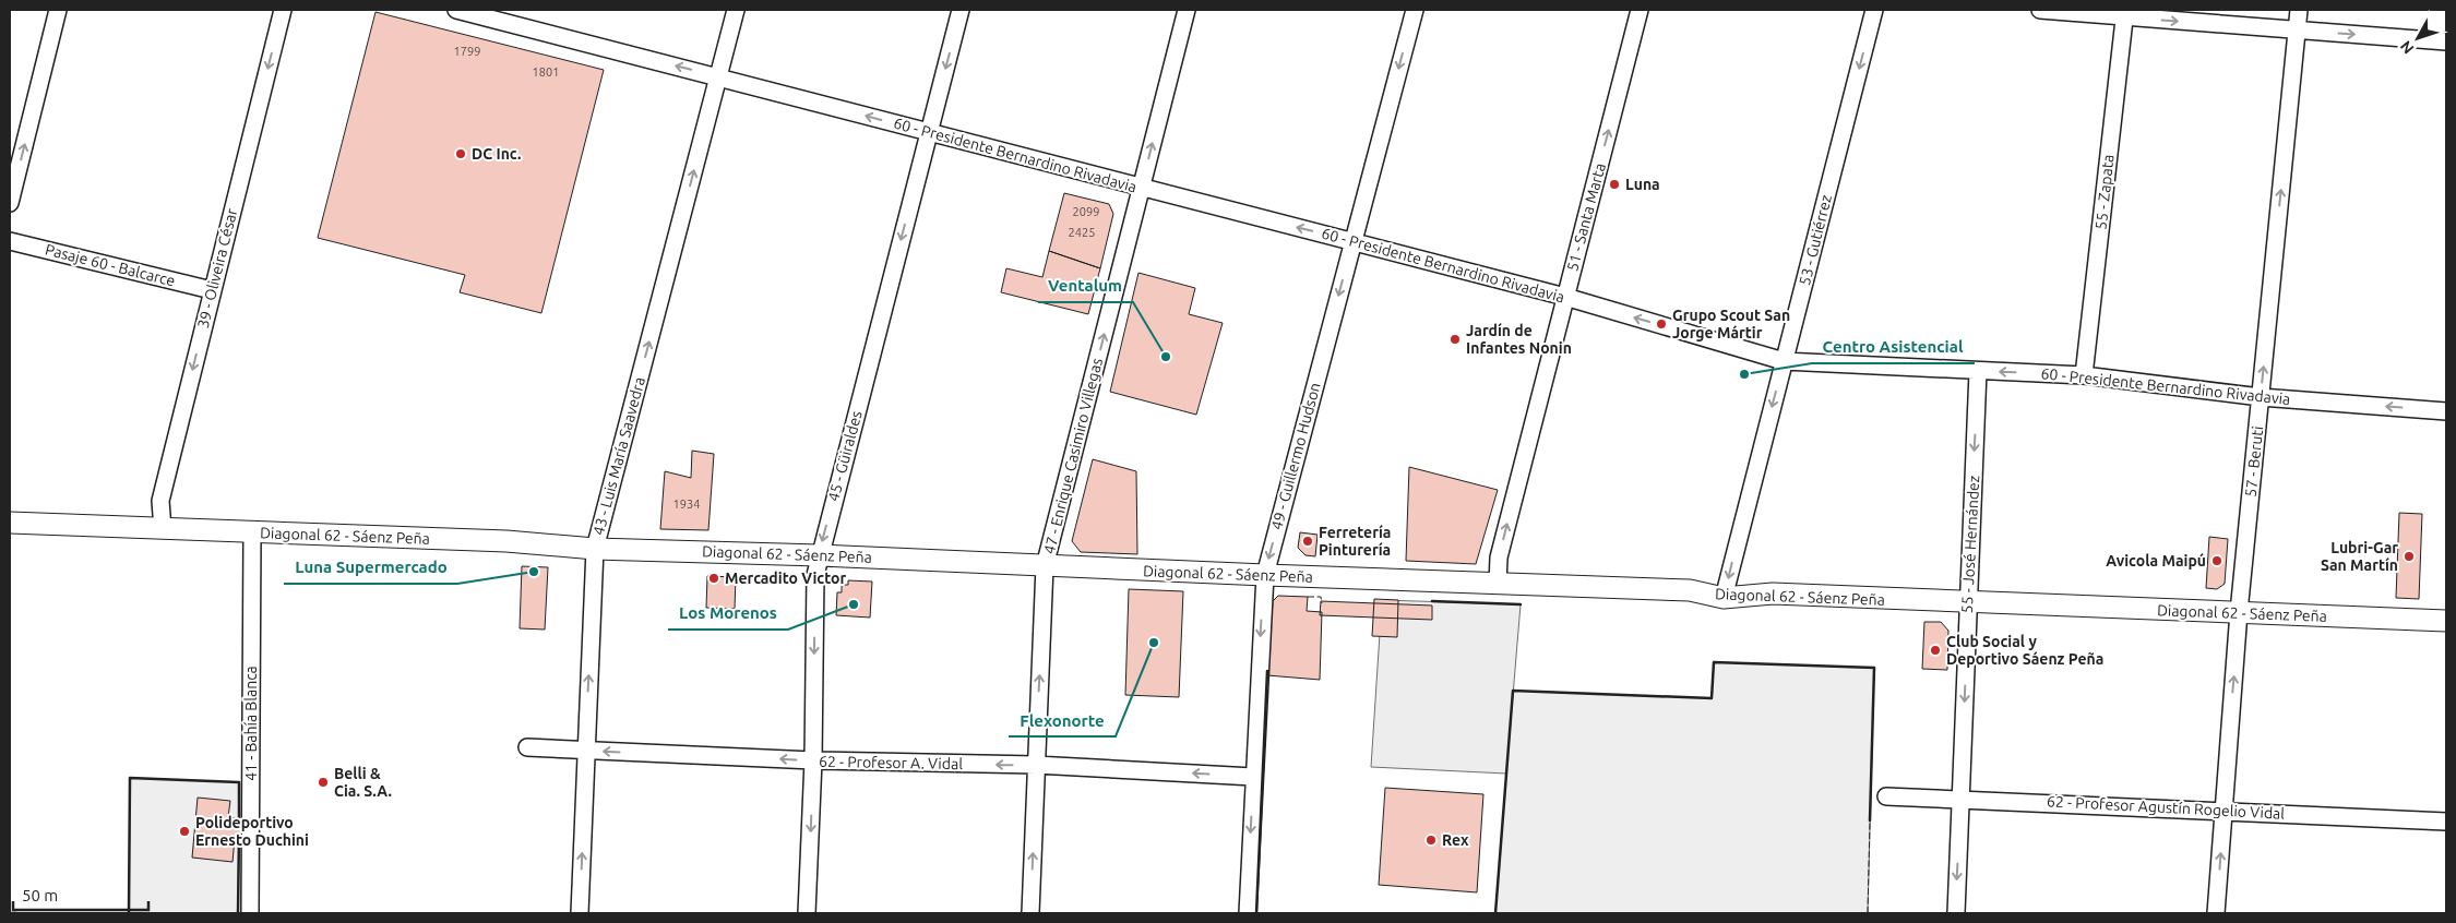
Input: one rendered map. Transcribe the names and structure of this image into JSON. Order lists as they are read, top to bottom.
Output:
{
  "streets": {
    "street": [
      "60 - Presidente Bernardino Rivadavia",
      "55 - Zapata",
      "51 - Santa Marta",
      "53 - Gutiérrez",
      "Pasaje 60 - Balcarce",
      "39 - Oliveira César",
      "43 - Luis María Saavedra",
      "45 - Güiraldes",
      "47 - Enrique Casimiro Villegas",
      "49 - Guillermo Hudson",
      "57 - Beruti",
      "Diagonal 62 - Sáenz Peña",
      "55 - José Hernández",
      "41 - Bahía Blanca",
      "62 - Profesor A. Vidal",
      "62 - Profesor Agustín Rogelio Vidal"
    ]
  },
  "crossings": [
    ["60 - Presidente Bernardino Rivadavia", "55 - Zapata"],
    ["60 - Presidente Bernardino Rivadavia", "51 - Santa Marta"],
    ["60 - Presidente Bernardino Rivadavia", "53 - Gutiérrez"],
    ["60 - Presidente Bernardino Rivadavia", "43 - Luis María Saavedra"],
    ["60 - Presidente Bernardino Rivadavia", "45 - Güiraldes"],
    ["60 - Presidente Bernardino Rivadavia", "47 - Enrique Casimiro Villegas"],
    ["60 - Presidente Bernardino Rivadavia", "49 - Guillermo Hudson"],
    ["60 - Presidente Bernardino Rivadavia", "57 - Beruti"],
    ["60 - Presidente Bernardino Rivadavia", "55 - José Hernández"],
    ["51 - Santa Marta", "Diagonal 62 - Sáenz Peña"],
    ["53 - Gutiérrez", "Diagonal 62 - Sáenz Peña"],
    ["Pasaje 60 - Balcarce", "39 - Oliveira César"],
    ["39 - Oliveira César", "Diagonal 62 - Sáenz Peña"],
    ["43 - Luis María Saavedra", "Diagonal 62 - Sáenz Peña"],
    ["43 - Luis María Saavedra", "62 - Profesor A. Vidal"],
    ["45 - Güiraldes", "Diagonal 62 - Sáenz Peña"],
    ["45 - Güiraldes", "62 - Profesor A. Vidal"],
    ["47 - Enrique Casimiro Villegas", "Diagonal 62 - Sáenz Peña"],
    ["47 - Enrique Casimiro Villegas", "62 - Profesor A. Vidal"],
    ["49 - Guillermo Hudson", "Diagonal 62 - Sáenz Peña"],
    ["49 - Guillermo Hudson", "62 - Profesor A. Vidal"],
    ["57 - Beruti", "Diagonal 62 - Sáenz Peña"],
    ["57 - Beruti", "62 - Profesor Agustín Rogelio Vidal"],
    ["Diagonal 62 - Sáenz Peña", "55 - José Hernández"],
    ["Diagonal 62 - Sáenz Peña", "41 - Bahía Blanca"],
    ["55 - José Hernández", "62 - Profesor Agustín Rogelio Vidal"]
  ],
  "one_way": [
    "60 - Presidente Bernardino Rivadavia",
    "51 - Santa Marta",
    "53 - Gutiérrez",
    "39 - Oliveira César",
    "43 - Luis María Saavedra",
    "45 - Güiraldes",
    "47 - Enrique Casimiro Villegas",
    "49 - Guillermo Hudson",
    "57 - Beruti",
    "55 - José Hernández",
    "62 - Profesor A. Vidal"
  ],
  "places": [
    "DC Inc.",
    "Luna",
    "Grupo Scout San Jorge Mártir",
    "Jardín de Infantes Nonin",
    "Ventalum",
    "Centro Asistencial",
    "Ferretería Pinturería",
    "Lubri-Gar San Martín",
    "Avicola Maipú",
    "Luna Supermercado",
    "Mercadito Victor",
    "Los Morenos",
    "Flexonorte",
    "Club Social y Deportivo Sáenz Peña",
    "Belli & Cia. S.A.",
    "Polideportivo Ernesto Duchini",
    "Rex"
  ],
  "house_numbers": [
    "1799",
    "1801",
    "2099",
    "2425",
    "1934"
  ],
  "scale_bar": "50 m",
  "north": "bottom left"
}
